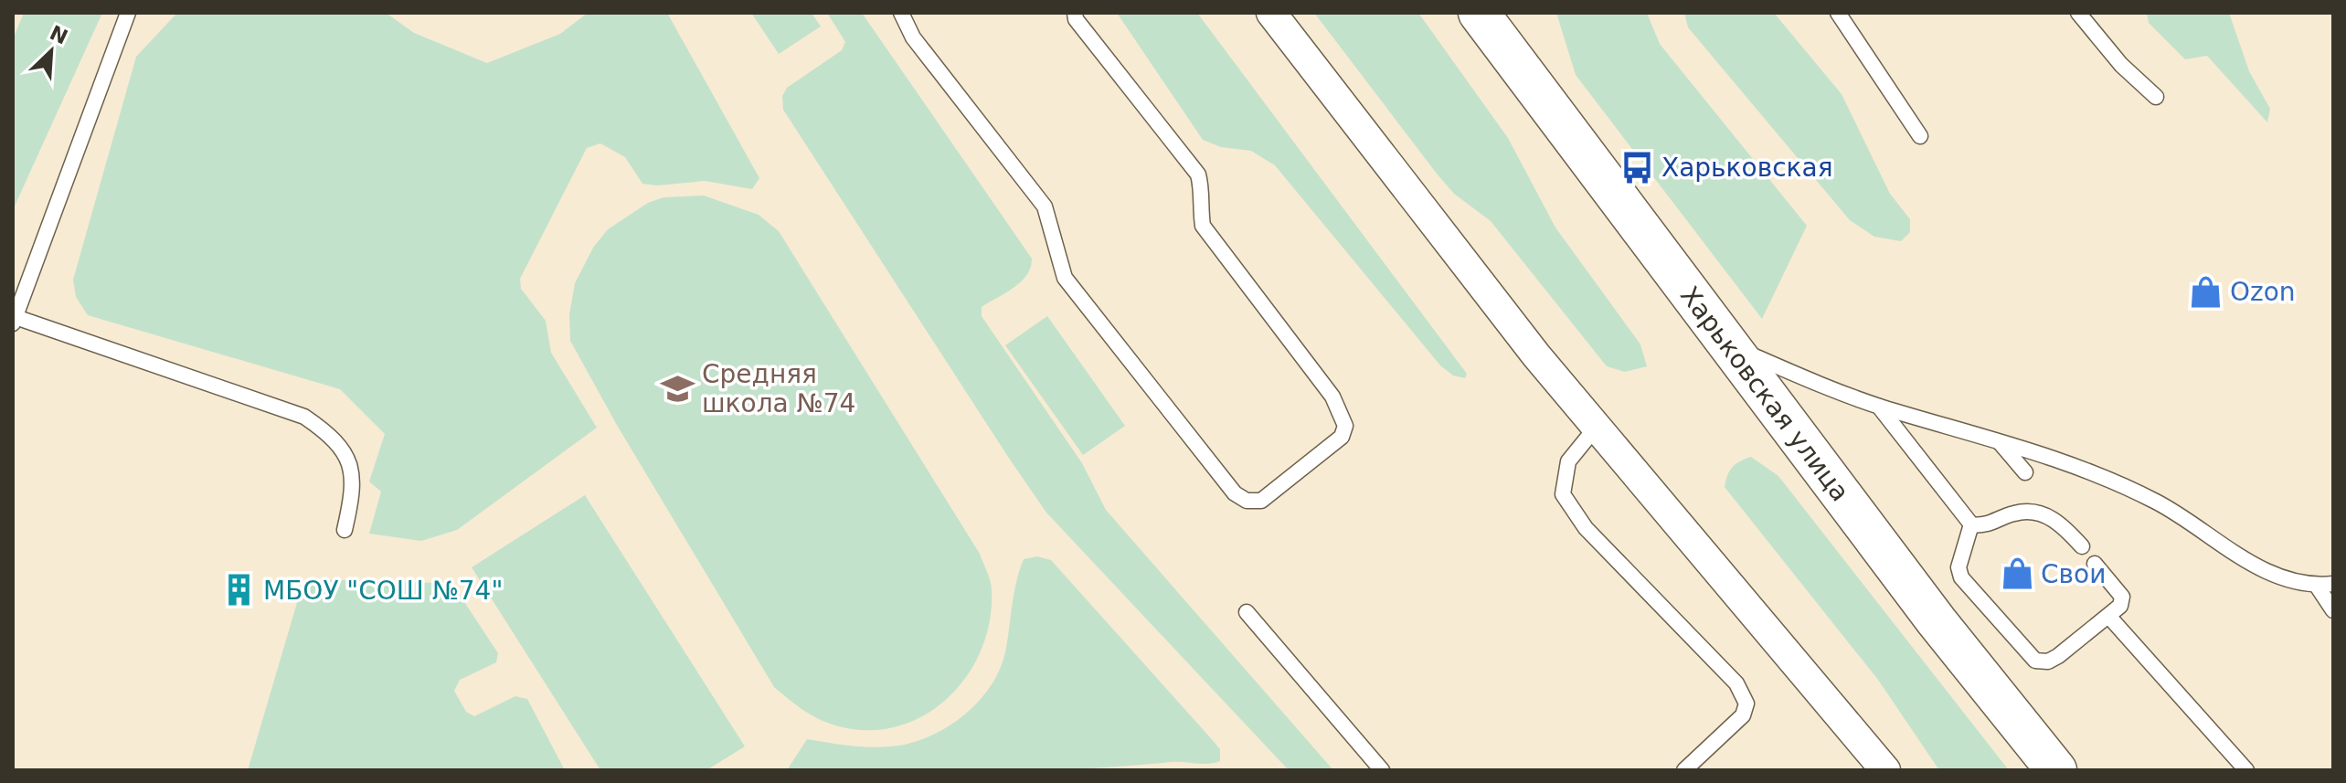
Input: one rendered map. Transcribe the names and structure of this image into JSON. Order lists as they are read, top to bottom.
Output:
{
  "streets": {
    "main road": ["Харьковская улица"]
  },
  "places": {
    "bus stop": ["Харьковская"],
    "shop": ["Ozon", "Свои"],
    "school or university": ["Средняя школа №74"],
    "building": ["МБОУ \"СОШ №74\""]
  },
  "north": "top right"
}
